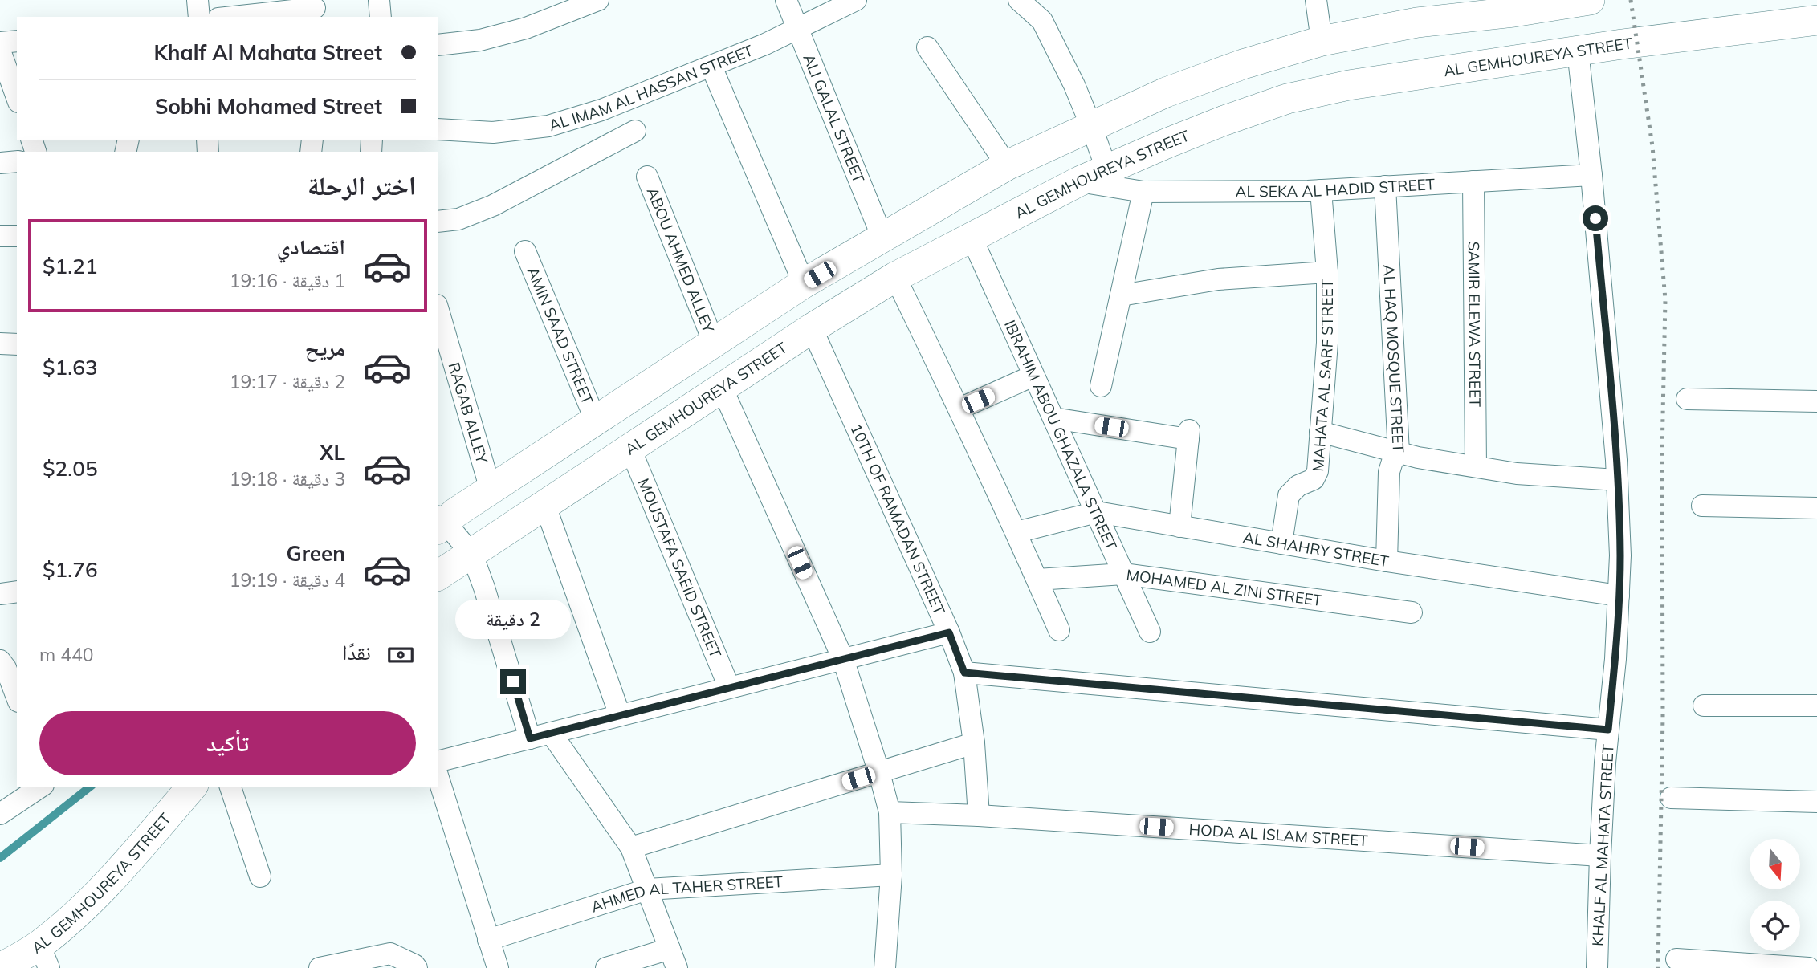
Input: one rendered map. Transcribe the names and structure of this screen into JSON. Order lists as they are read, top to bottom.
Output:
{
  "streets": {
    "main road": ["AL GEMHOUREYA STREET"],
    "street": [
      "AL IMAM AL HASSAN STREET",
      "ALI GALAL STREET",
      "AL SEKA AL HADID STREET",
      "ABOU AHMED ALLEY",
      "SAMIR ELEWA STREET",
      "AMIN SAAD STREET",
      "AL HAQ MOSQUE STREET",
      "MAHATA AL SARF STREET",
      "RAGAB ALLEY",
      "IBRAHIM ABOU GHAZALA STREET",
      "10TH OF RAMADAN STREET",
      "AL SHAHRY STREET",
      "MOUSTAFA SAEID STREET",
      "MOHAMED AL ZINI STREET",
      "HODA AL ISLAM STREET",
      "KHALF AL MAHATA STREET",
      "AHMED AL TAHER STREET"
    ]
  },
  "crossings": [
    ["AL GEMHOUREYA STREET", "AL SEKA AL HADID STREET"],
    ["AL GEMHOUREYA STREET", "IBRAHIM ABOU GHAZALA STREET"],
    ["AL GEMHOUREYA STREET", "10TH OF RAMADAN STREET"],
    ["AL GEMHOUREYA STREET", "MOUSTAFA SAEID STREET"],
    ["AL GEMHOUREYA STREET", "KHALF AL MAHATA STREET"],
    ["AL IMAM AL HASSAN STREET", "ALI GALAL STREET"],
    ["AL SEKA AL HADID STREET", "SAMIR ELEWA STREET"],
    ["AL SEKA AL HADID STREET", "AL HAQ MOSQUE STREET"],
    ["AL SEKA AL HADID STREET", "MAHATA AL SARF STREET"],
    ["AL SEKA AL HADID STREET", "KHALF AL MAHATA STREET"],
    ["AL HAQ MOSQUE STREET", "AL SHAHRY STREET"],
    ["MAHATA AL SARF STREET", "AL SHAHRY STREET"],
    ["IBRAHIM ABOU GHAZALA STREET", "AL SHAHRY STREET"],
    ["IBRAHIM ABOU GHAZALA STREET", "MOHAMED AL ZINI STREET"],
    ["10TH OF RAMADAN STREET", "HODA AL ISLAM STREET"],
    ["AL SHAHRY STREET", "KHALF AL MAHATA STREET"],
    ["HODA AL ISLAM STREET", "KHALF AL MAHATA STREET"]
  ],
  "north": "bottom",
  "page": {
    "banner": ["Khalf Al Mahata Street", "Sobhi Mohamed Street"],
    "heading": "اختر الرحلة",
    "list": [
      {
        "name": "اقتصادي",
        "note": "1 دقيقة · 19:16",
        "value": "$1.21"
      },
      {
        "name": "مريح",
        "note": "2 دقيقة · 19:17",
        "value": "$1.63"
      },
      {
        "name": "XL",
        "note": "3 دقيقة · 19:18",
        "value": "$2.05"
      },
      {
        "name": "Green",
        "note": "4 دقيقة · 19:19",
        "value": "$1.76"
      }
    ],
    "bubble": "2 دقيقة",
    "pay": ["نقدًا", "440 m"],
    "buttons": "تأكيد"
  }
}
